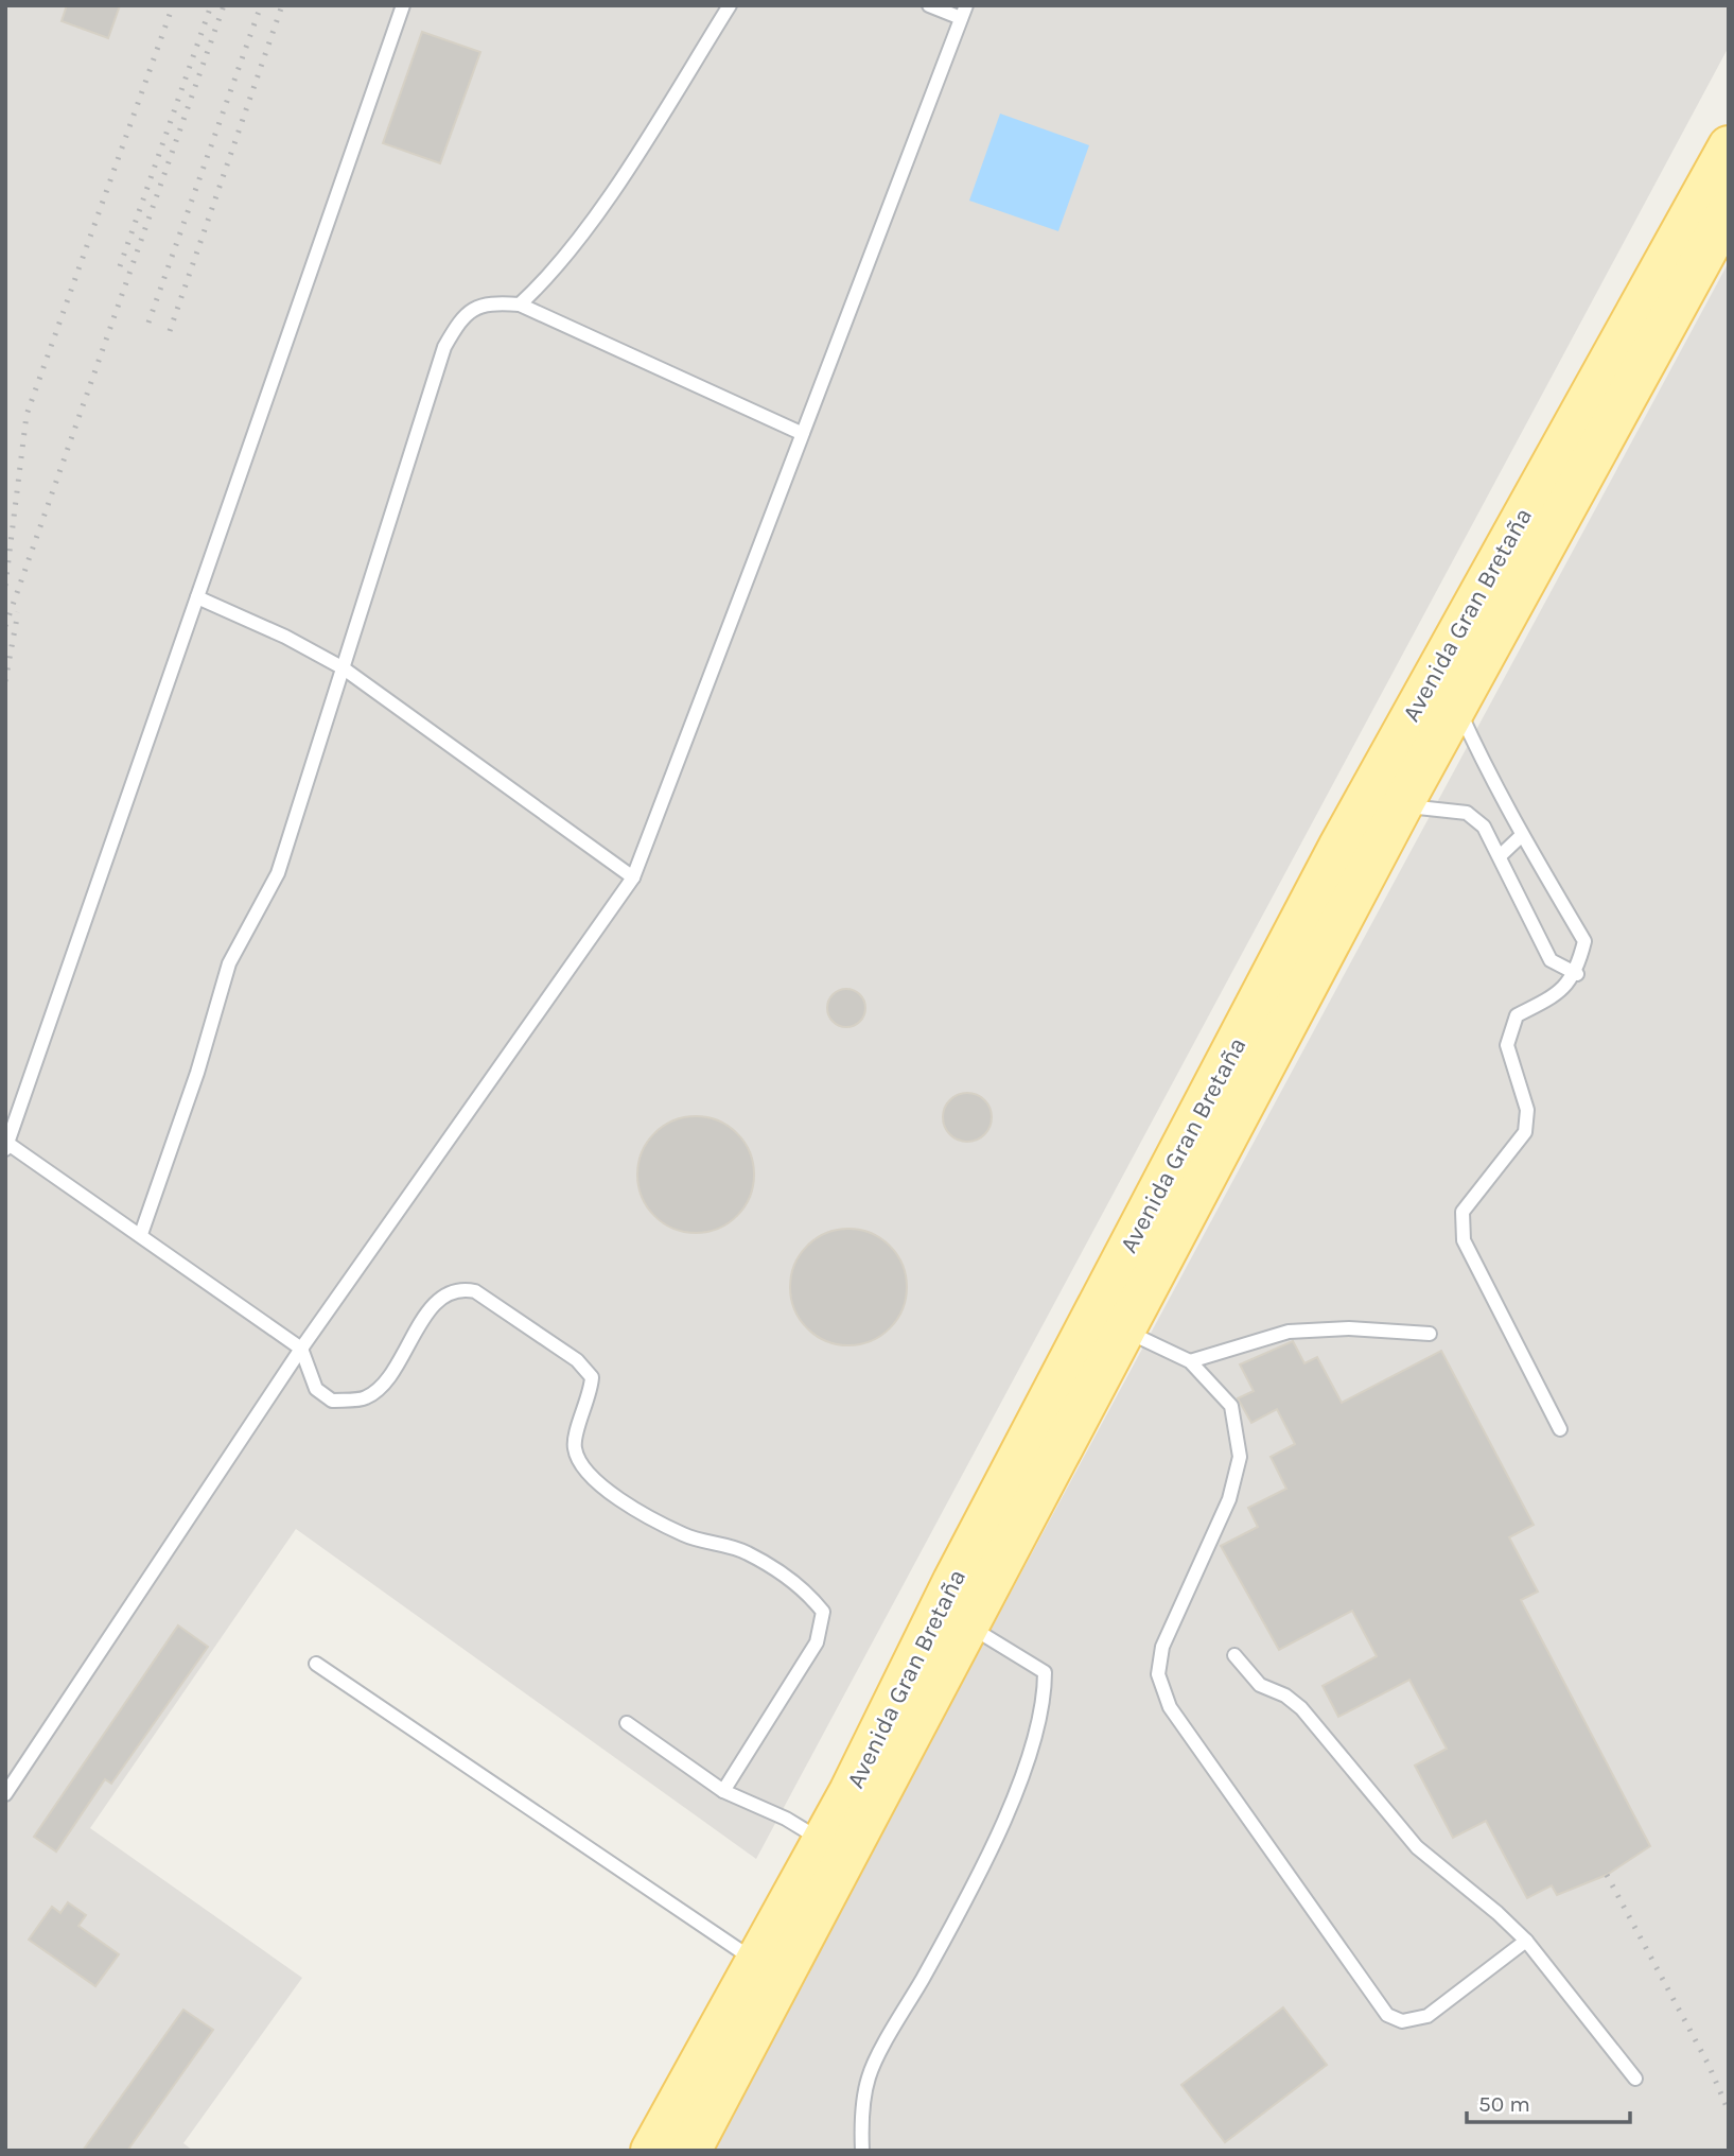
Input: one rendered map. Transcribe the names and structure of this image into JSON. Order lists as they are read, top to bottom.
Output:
{
  "streets": {
    "main road": ["Avenida Gran Bretaña"]
  },
  "scale_bar": "50 m"
}
